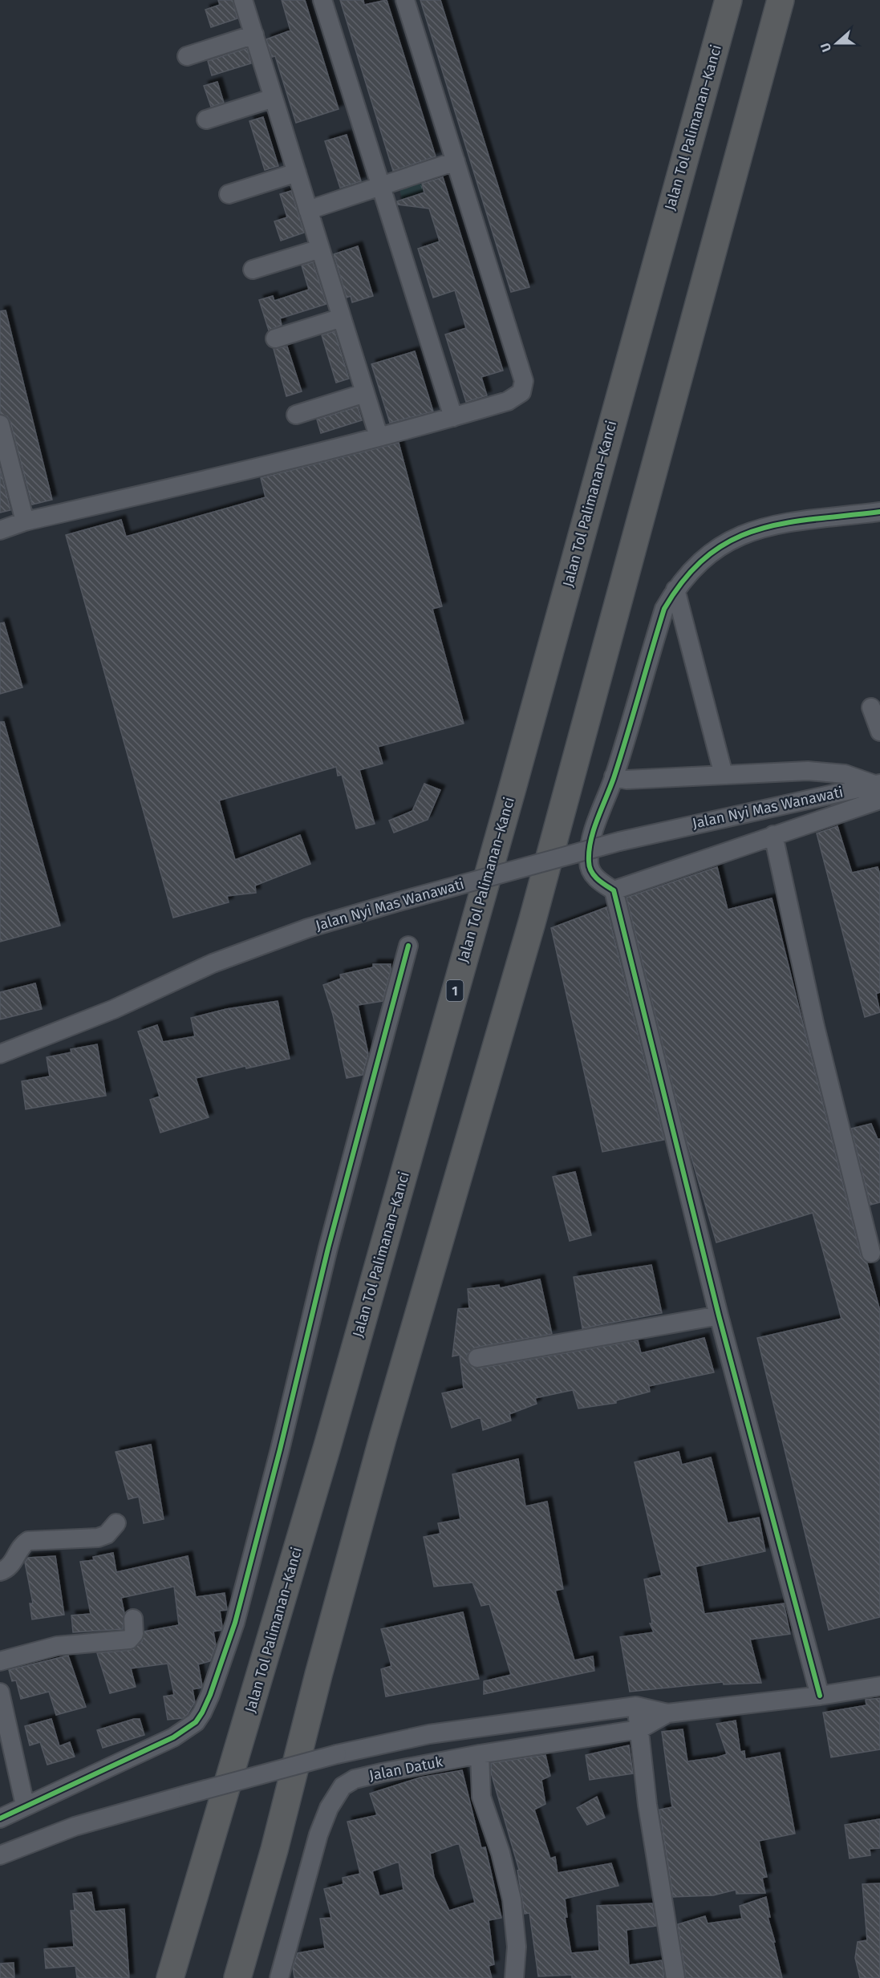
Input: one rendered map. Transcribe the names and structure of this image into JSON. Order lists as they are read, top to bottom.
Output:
{
  "streets": {
    "highway": ["Jalan Tol Palimanan–Kanci", "1"],
    "street": ["Jalan Nyi Mas Wanawati", "Jalan Datuk"]
  },
  "north": "left"
}
